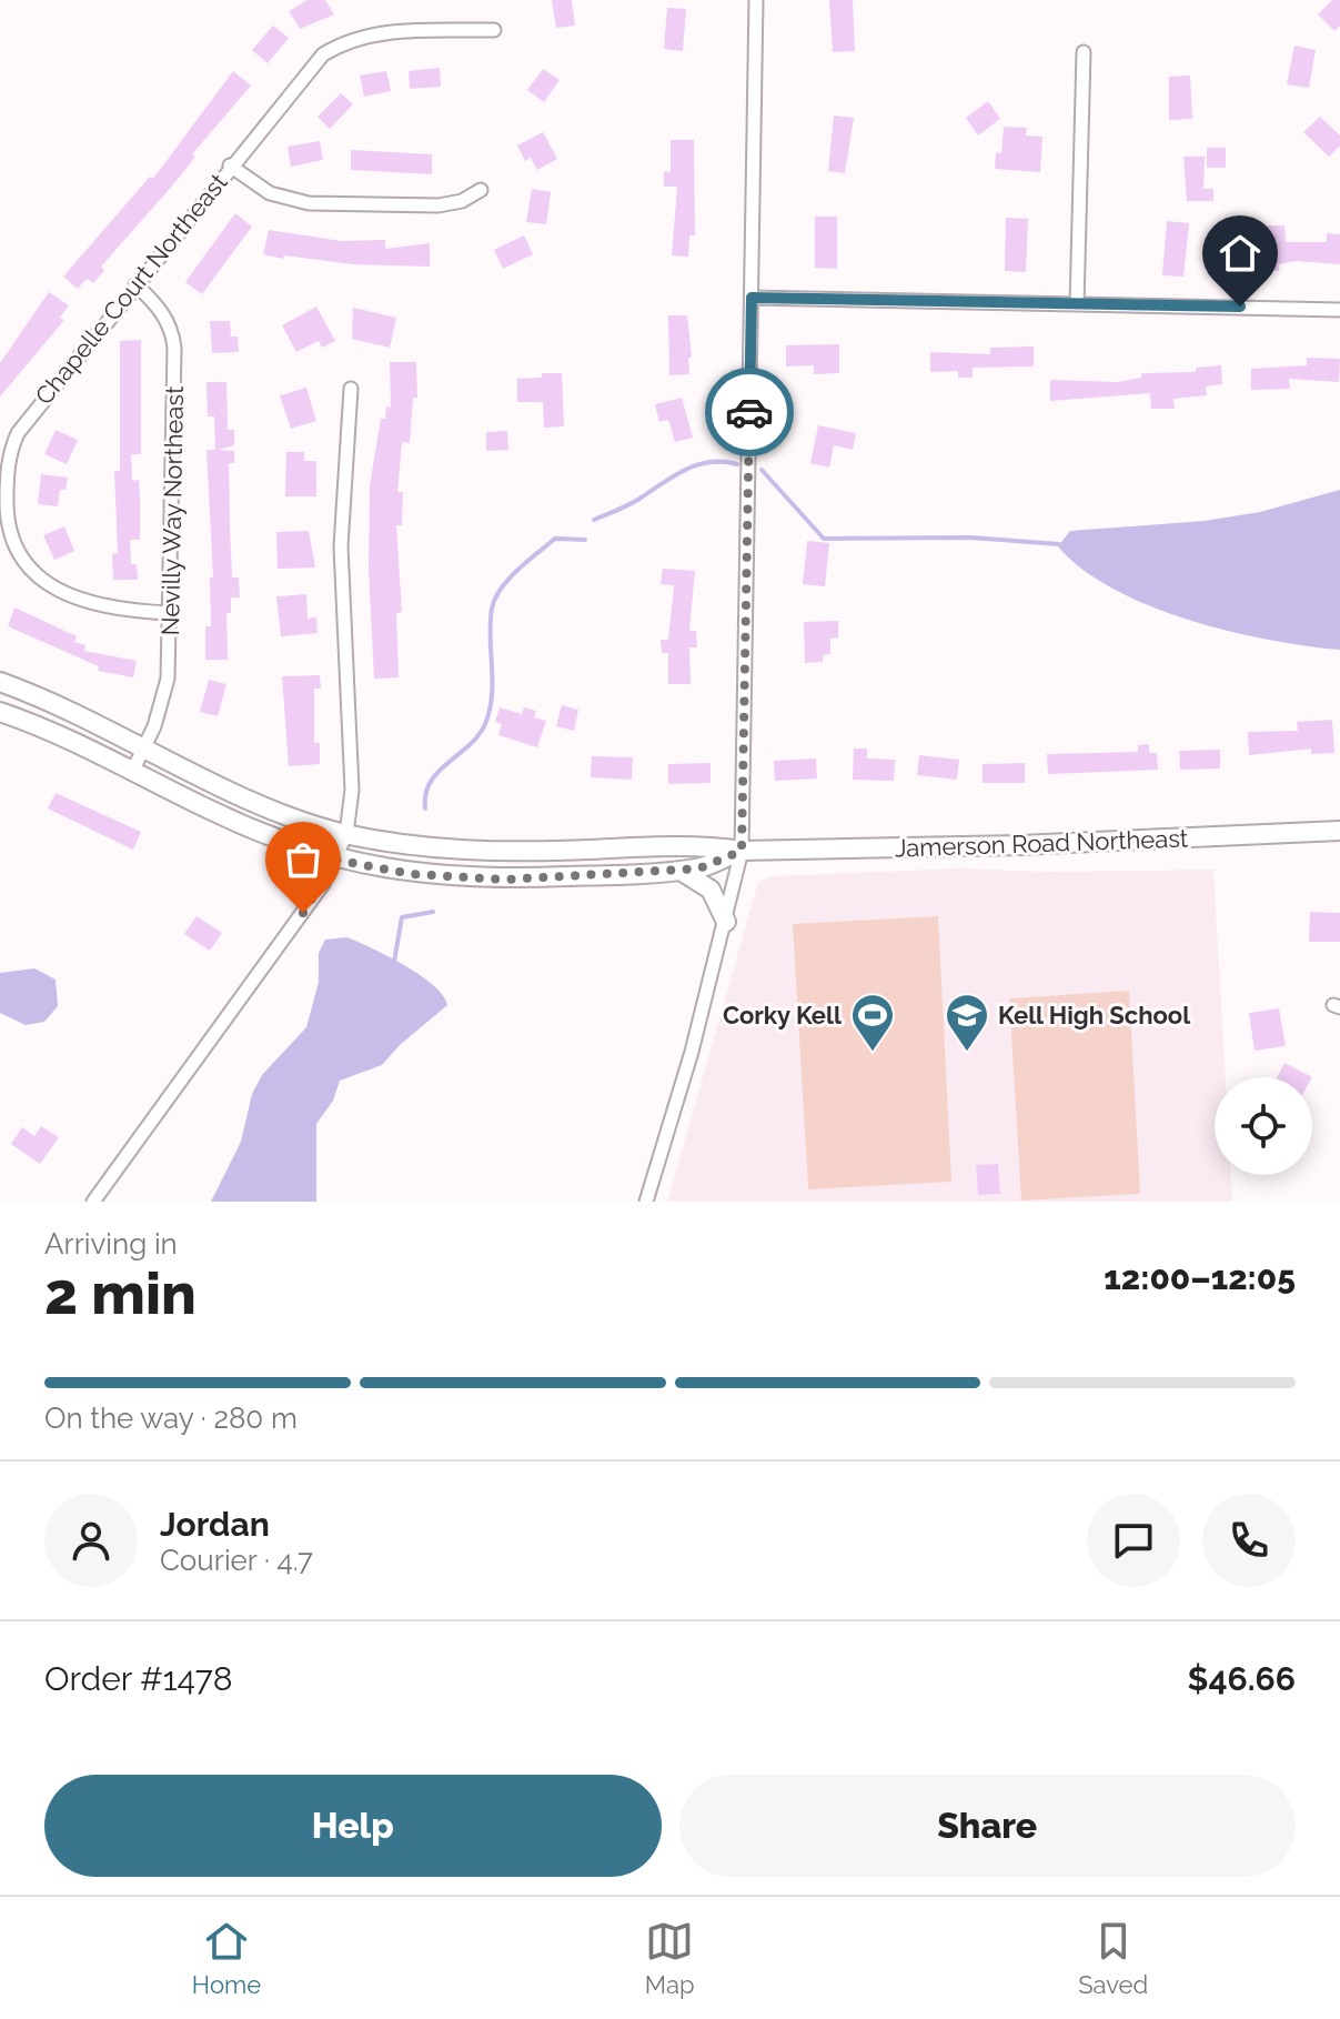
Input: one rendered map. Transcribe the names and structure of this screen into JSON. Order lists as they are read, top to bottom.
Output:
{
  "streets": {
    "street": ["Chapelle Court Northeast", "Nevilly Way Northeast", "Jamerson Road Northeast"]
  },
  "crossings": [
    ["Chapelle Court Northeast", "Nevilly Way Northeast"],
    ["Nevilly Way Northeast", "Jamerson Road Northeast"]
  ],
  "places": {
    "sports": ["Corky Kell"],
    "school or university": ["Kell High School"]
  },
  "page": {
    "heading": ["2 min", "Arriving in", "12:00–12:05"],
    "panel": [
      "Jordan",
      "Courier · 4.7",
      "Order #1478",
      "$46.66"
    ],
    "bar": "On the way · 280 m",
    "buttons": ["Help", "Share"],
    "tabs": ["Home", "Map", "Saved"]
  }
}
